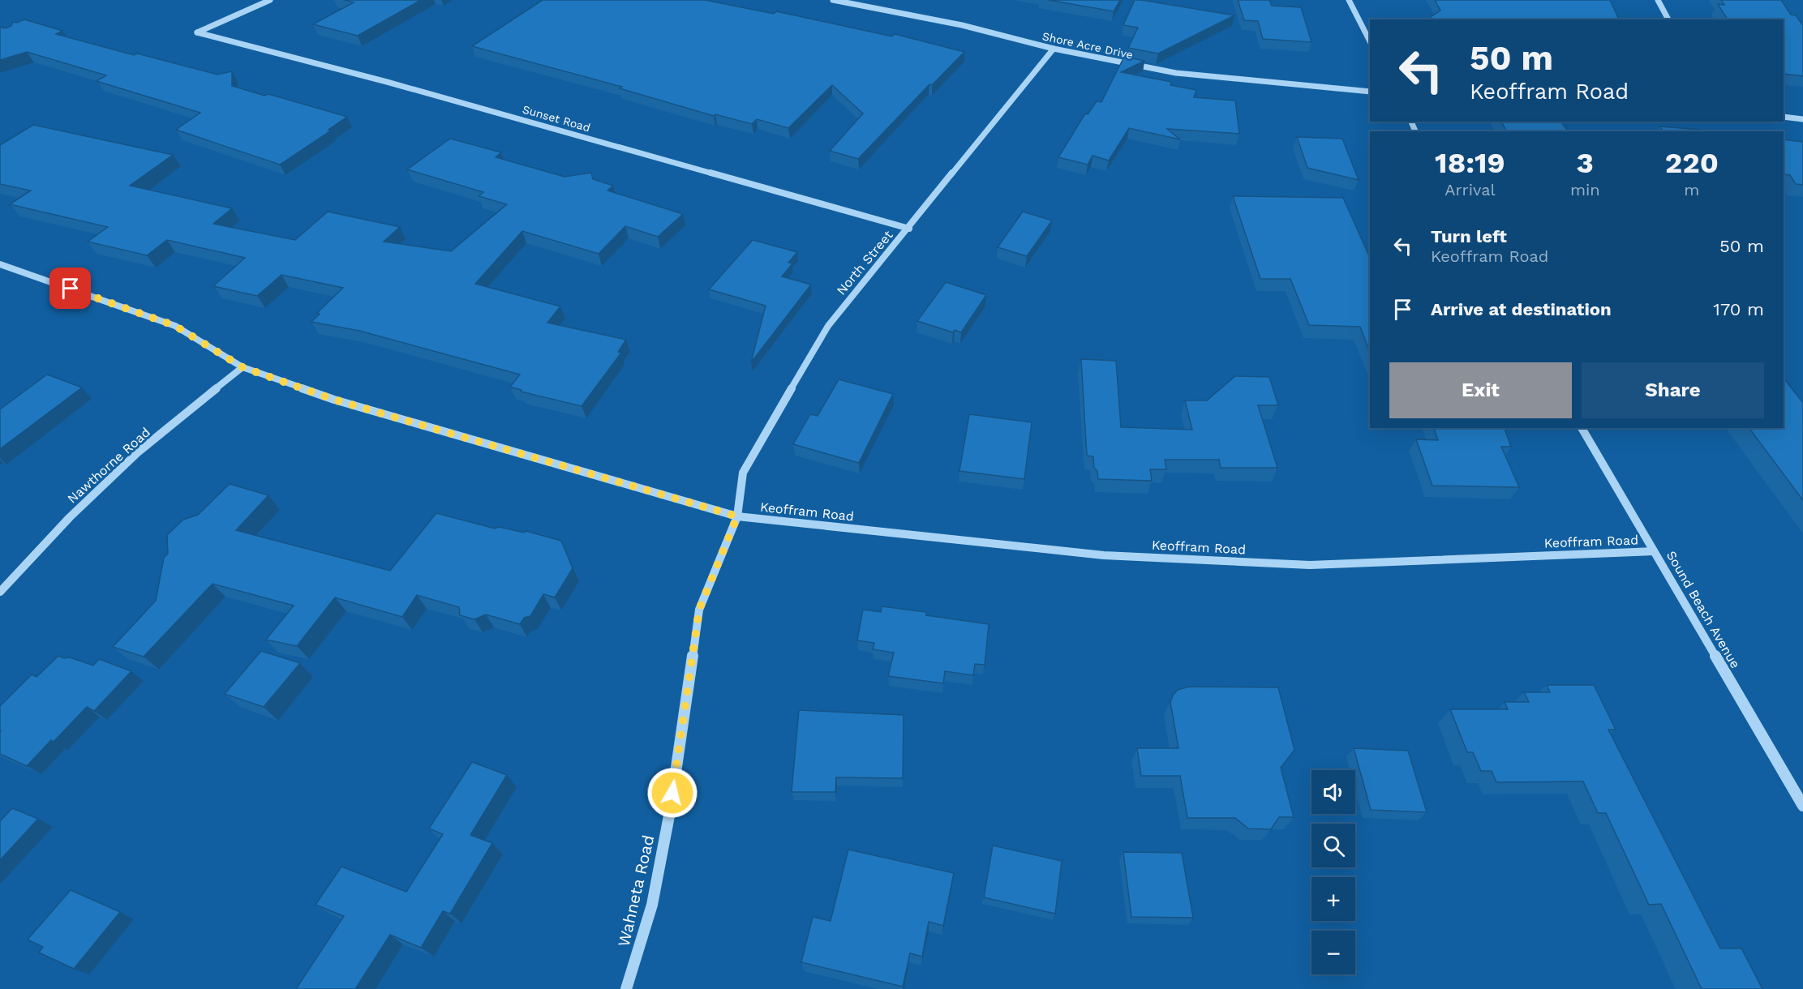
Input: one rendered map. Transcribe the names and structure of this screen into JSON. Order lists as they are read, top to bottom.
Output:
{
  "streets": {
    "street": [
      "Shore Acre Drive",
      "Sunset Road",
      "North Street",
      "Nawthorne Road",
      "Keoffram Road",
      "Sound Beach Avenue",
      "Wahneta Road"
    ]
  },
  "crossings": [
    ["Shore Acre Drive", "North Street"],
    ["Sunset Road", "North Street"],
    ["North Street", "Keoffram Road"],
    ["North Street", "Wahneta Road"],
    ["Nawthorne Road", "Keoffram Road"],
    ["Keoffram Road", "Sound Beach Avenue"],
    ["Keoffram Road", "Wahneta Road"]
  ],
  "page": {
    "turn": ["50 m", "Keoffram Road"],
    "eta": [
      "18:19",
      "Arrival",
      "3",
      "min",
      "220",
      "m"
    ],
    "list": [
      {
        "name": "Turn left",
        "note": "Keoffram Road",
        "value": "50 m"
      },
      {
        "name": "Arrive at destination",
        "value": "170 m"
      }
    ],
    "buttons": ["Exit", "Share"],
    "map_buttons": ["+", "−"]
  }
}
